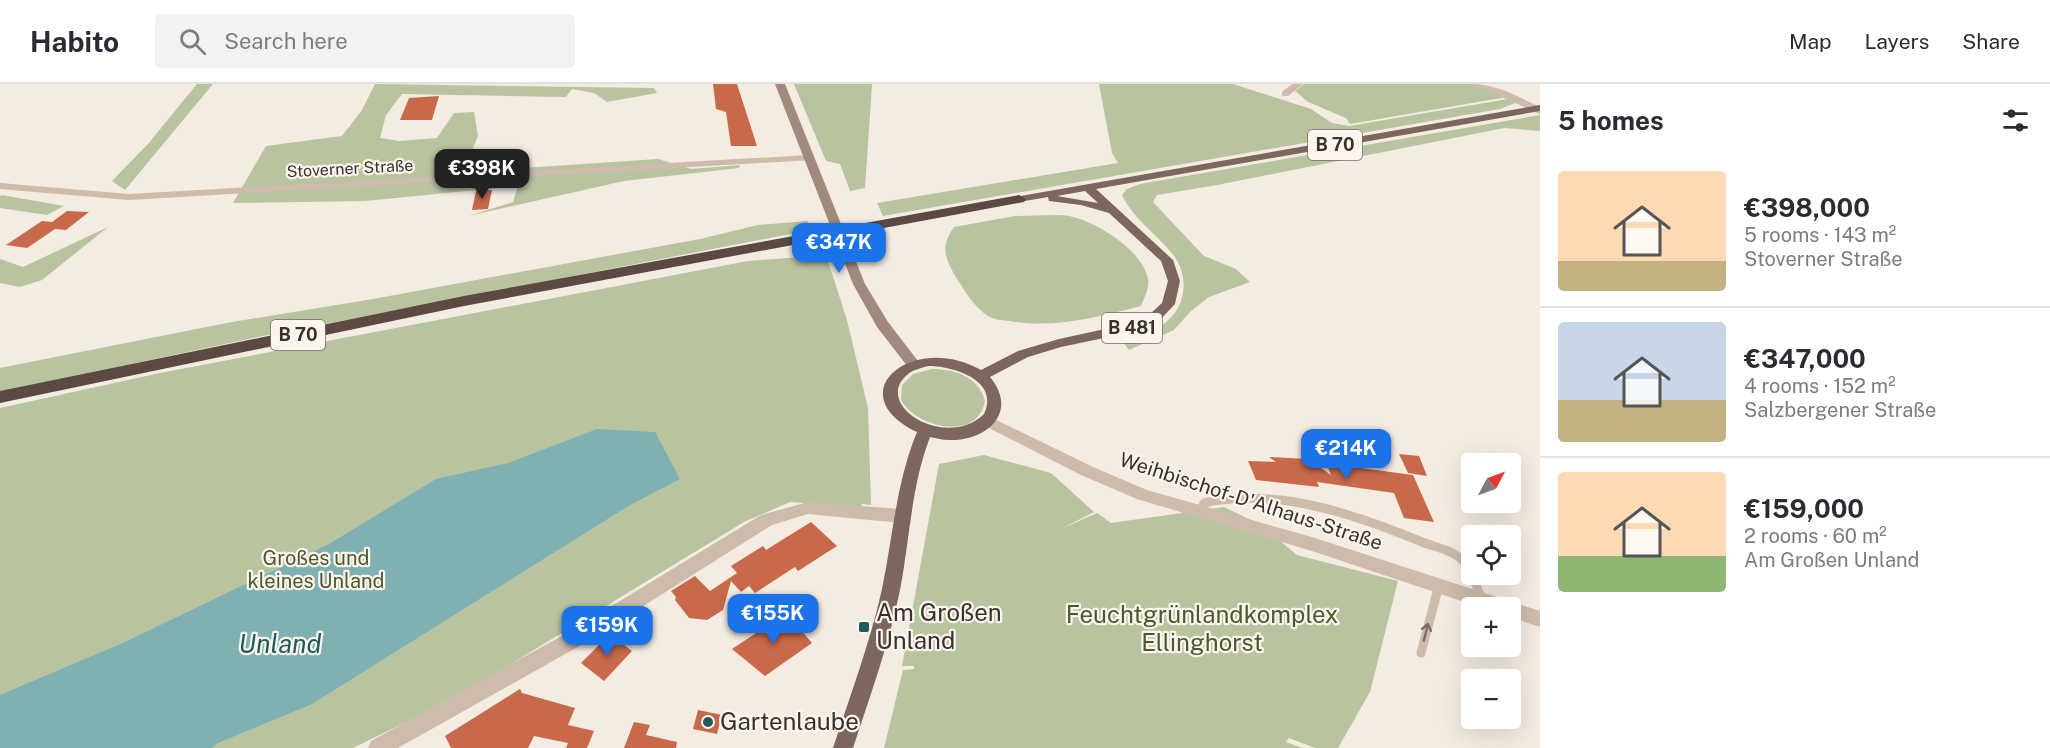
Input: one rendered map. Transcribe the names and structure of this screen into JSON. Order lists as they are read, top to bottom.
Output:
{
  "streets": {
    "highway": ["B 70"],
    "main road": ["B 481"],
    "street": ["Stoverner Straße", "Weihbischof-D'Alhaus-Straße"]
  },
  "crossings": [
    ["B 70", "B 481"],
    ["B 481", "Weihbischof-D'Alhaus-Straße"]
  ],
  "water": ["Unland"],
  "parks": ["Großes und kleines Unland", "Feuchtgrünlandkomplex Ellinghorst"],
  "places": {
    "transit": ["Am Großen Unland"],
    "other": ["Gartenlaube"]
  },
  "north": "top right",
  "page": {
    "header": "Habito",
    "search": "Search here",
    "nav": ["Map", "Layers", "Share"],
    "heading": "5 homes",
    "price": [
      "€398K",
      "€347K",
      "€214K",
      "€155K",
      "€159K"
    ],
    "list": [
      {
        "name": "€398,000",
        "note": "5 rooms · 143 m² · Stoverner Straße"
      },
      {
        "name": "€347,000",
        "note": "4 rooms · 152 m² · Salzbergener Straße"
      },
      {
        "name": "€159,000",
        "note": "2 rooms · 60 m² · Am Großen Unland"
      }
    ],
    "map_buttons": ["+", "−"]
  }
}
